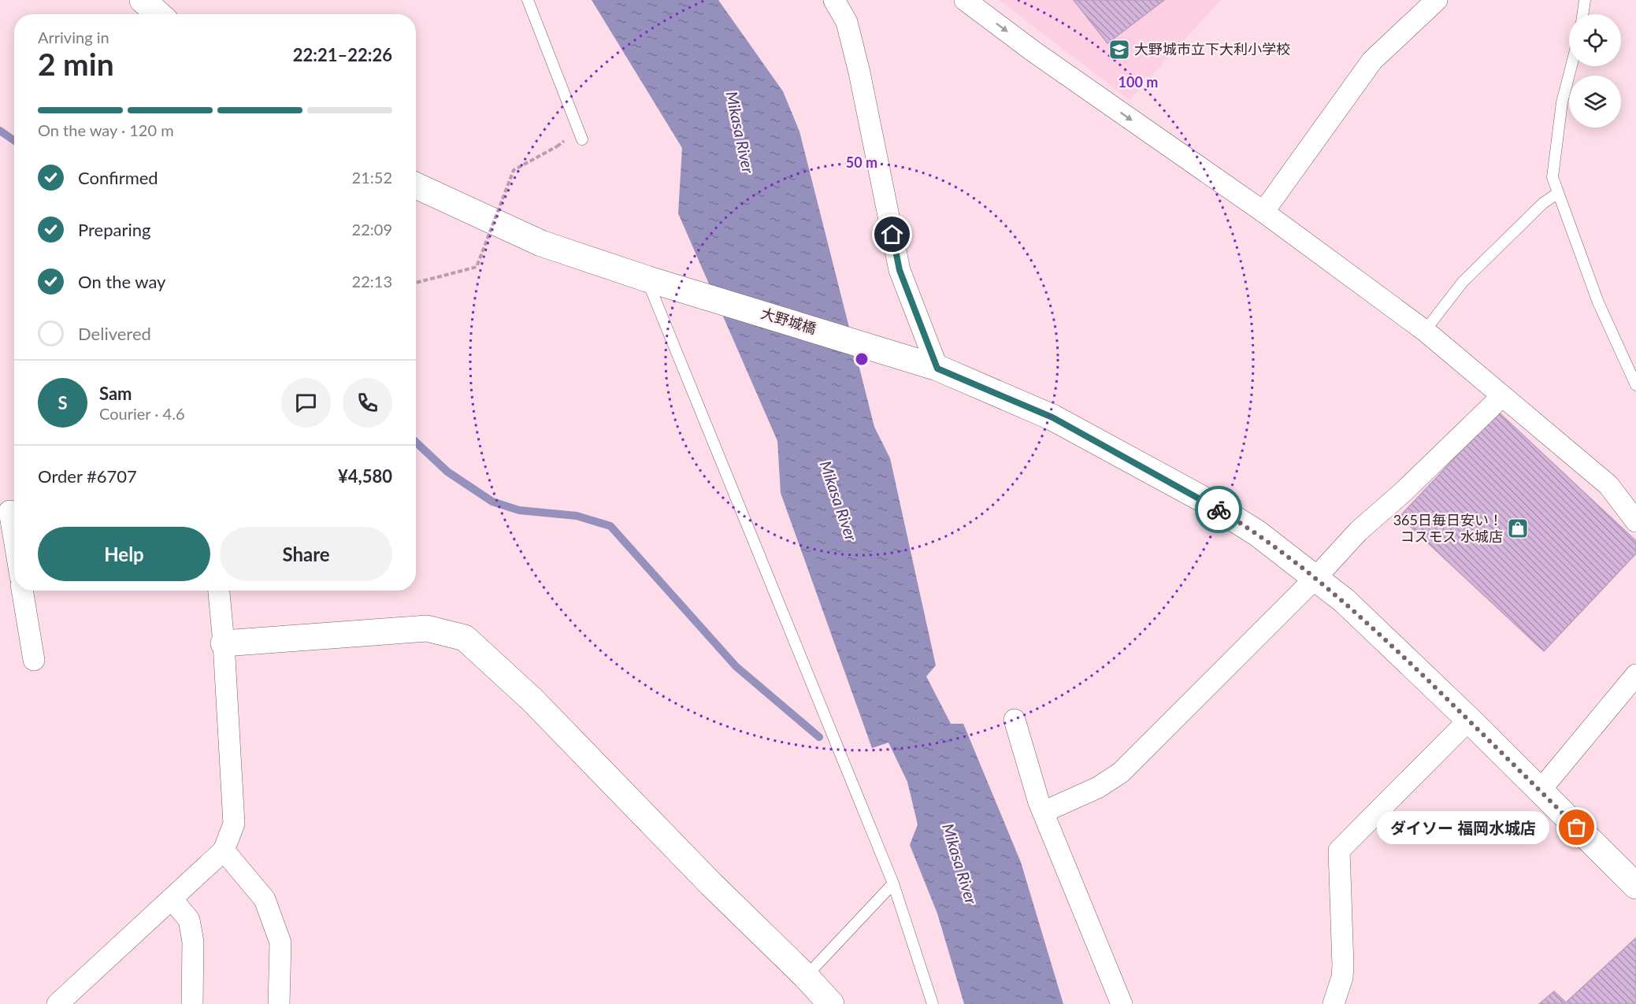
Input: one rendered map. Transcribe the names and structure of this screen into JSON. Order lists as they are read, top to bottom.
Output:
{
  "streets": {
    "main road": ["大野城橋"]
  },
  "water": ["Mikasa River"],
  "places": {
    "school or university": ["大野城市立下大利小学校"],
    "shop": ["365日毎日安い！ コスモス 水城店"],
    "other": ["ダイソー 福岡水城店"]
  },
  "page": {
    "heading": ["2 min", "Arriving in", "22:21–22:26"],
    "panel": [
      "Sam",
      "Courier · 4.6",
      "Order #6707",
      "¥4,580"
    ],
    "bar": "On the way · 120 m",
    "list": [
      ["Confirmed", "21:52"],
      ["Preparing", "22:09"],
      ["On the way", "22:13"],
      "Delivered"
    ],
    "round": "S",
    "buttons": ["Help", "Share"],
    "bubble": "ダイソー 福岡水城店"
  },
  "rings": ["100 m", "50 m"]
}
